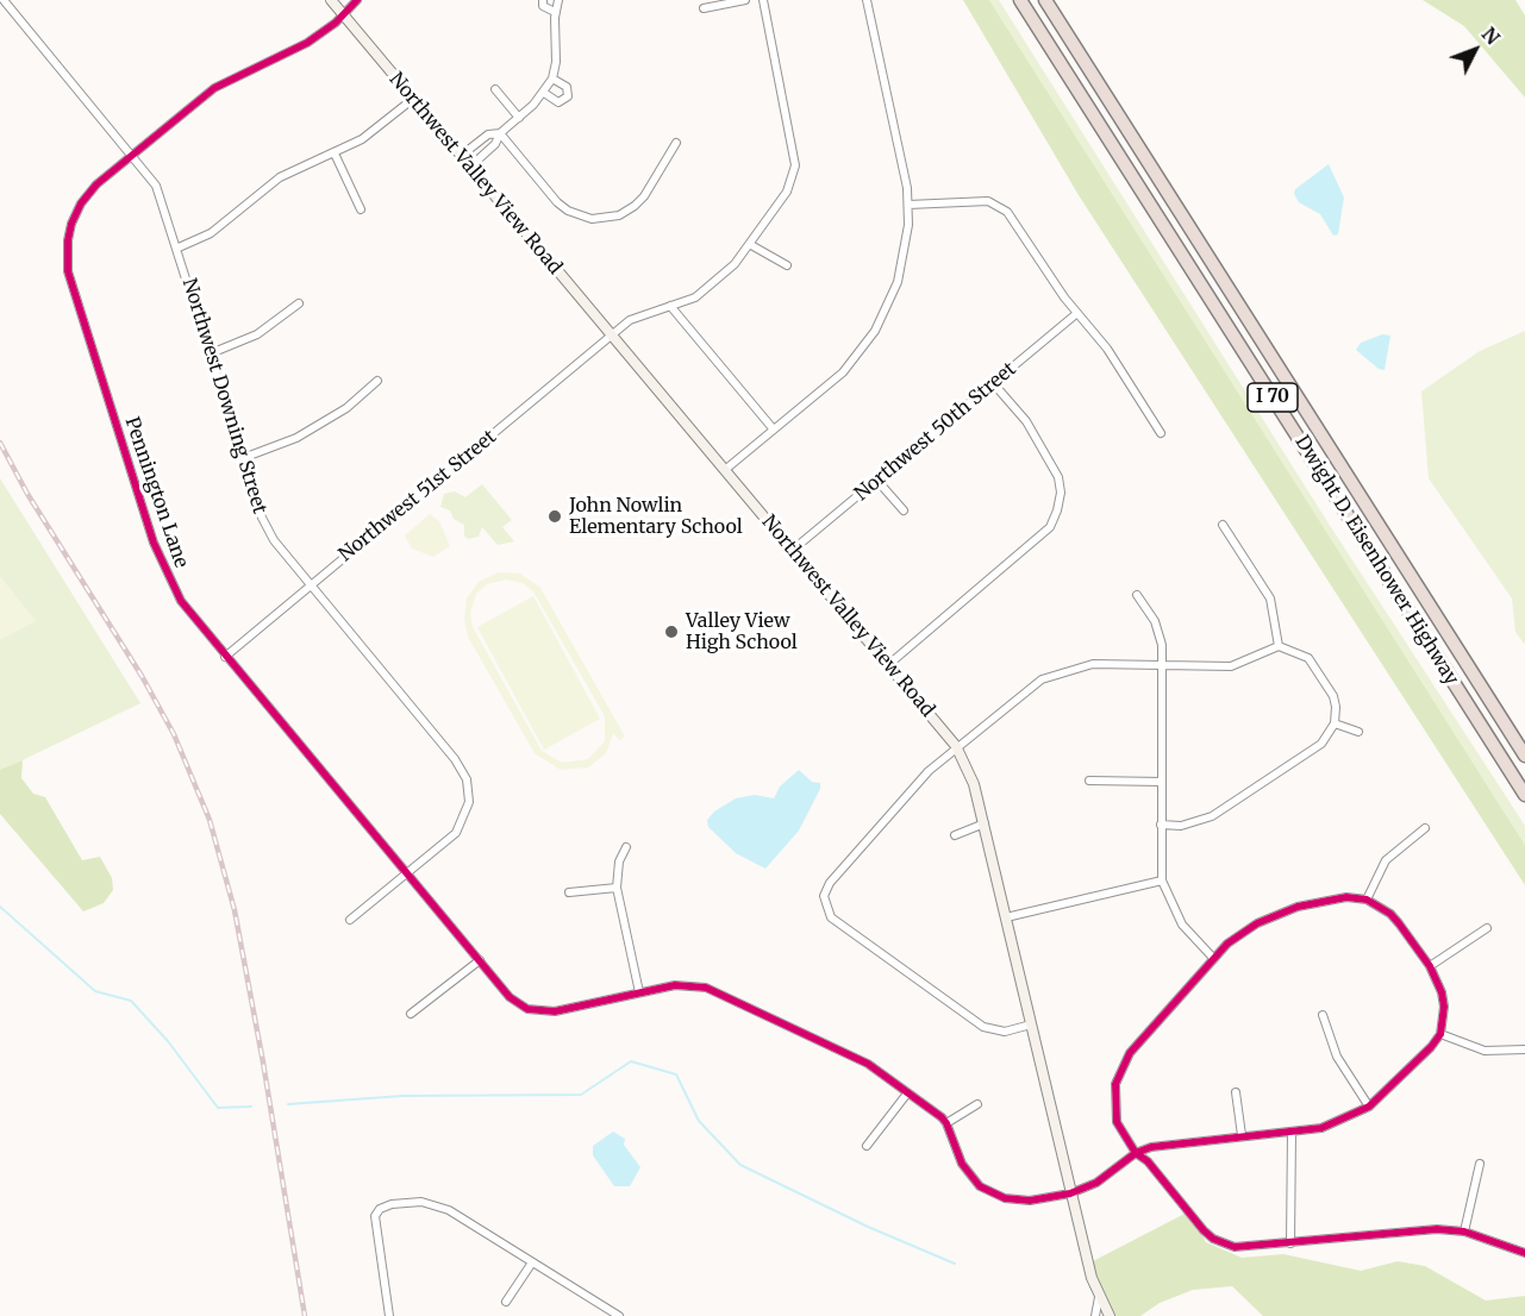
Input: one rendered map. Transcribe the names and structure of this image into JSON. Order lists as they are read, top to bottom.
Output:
{
  "streets": {
    "highway": ["I 70", "Dwight D. Eisenhower Highway"],
    "street": [
      "Northwest Valley View Road",
      "Northwest Downing Street",
      "Northwest 50th Street",
      "Pennington Lane",
      "Northwest 51st Street"
    ]
  },
  "crossings": [
    ["Northwest Valley View Road", "Northwest 50th Street"],
    ["Northwest Valley View Road", "Pennington Lane"],
    ["Northwest Valley View Road", "Northwest 51st Street"],
    ["Northwest Downing Street", "Pennington Lane"],
    ["Northwest Downing Street", "Northwest 51st Street"],
    ["Pennington Lane", "Northwest 51st Street"]
  ],
  "places": ["John Nowlin Elementary School", "Valley View High School"],
  "north": "top right"
}
